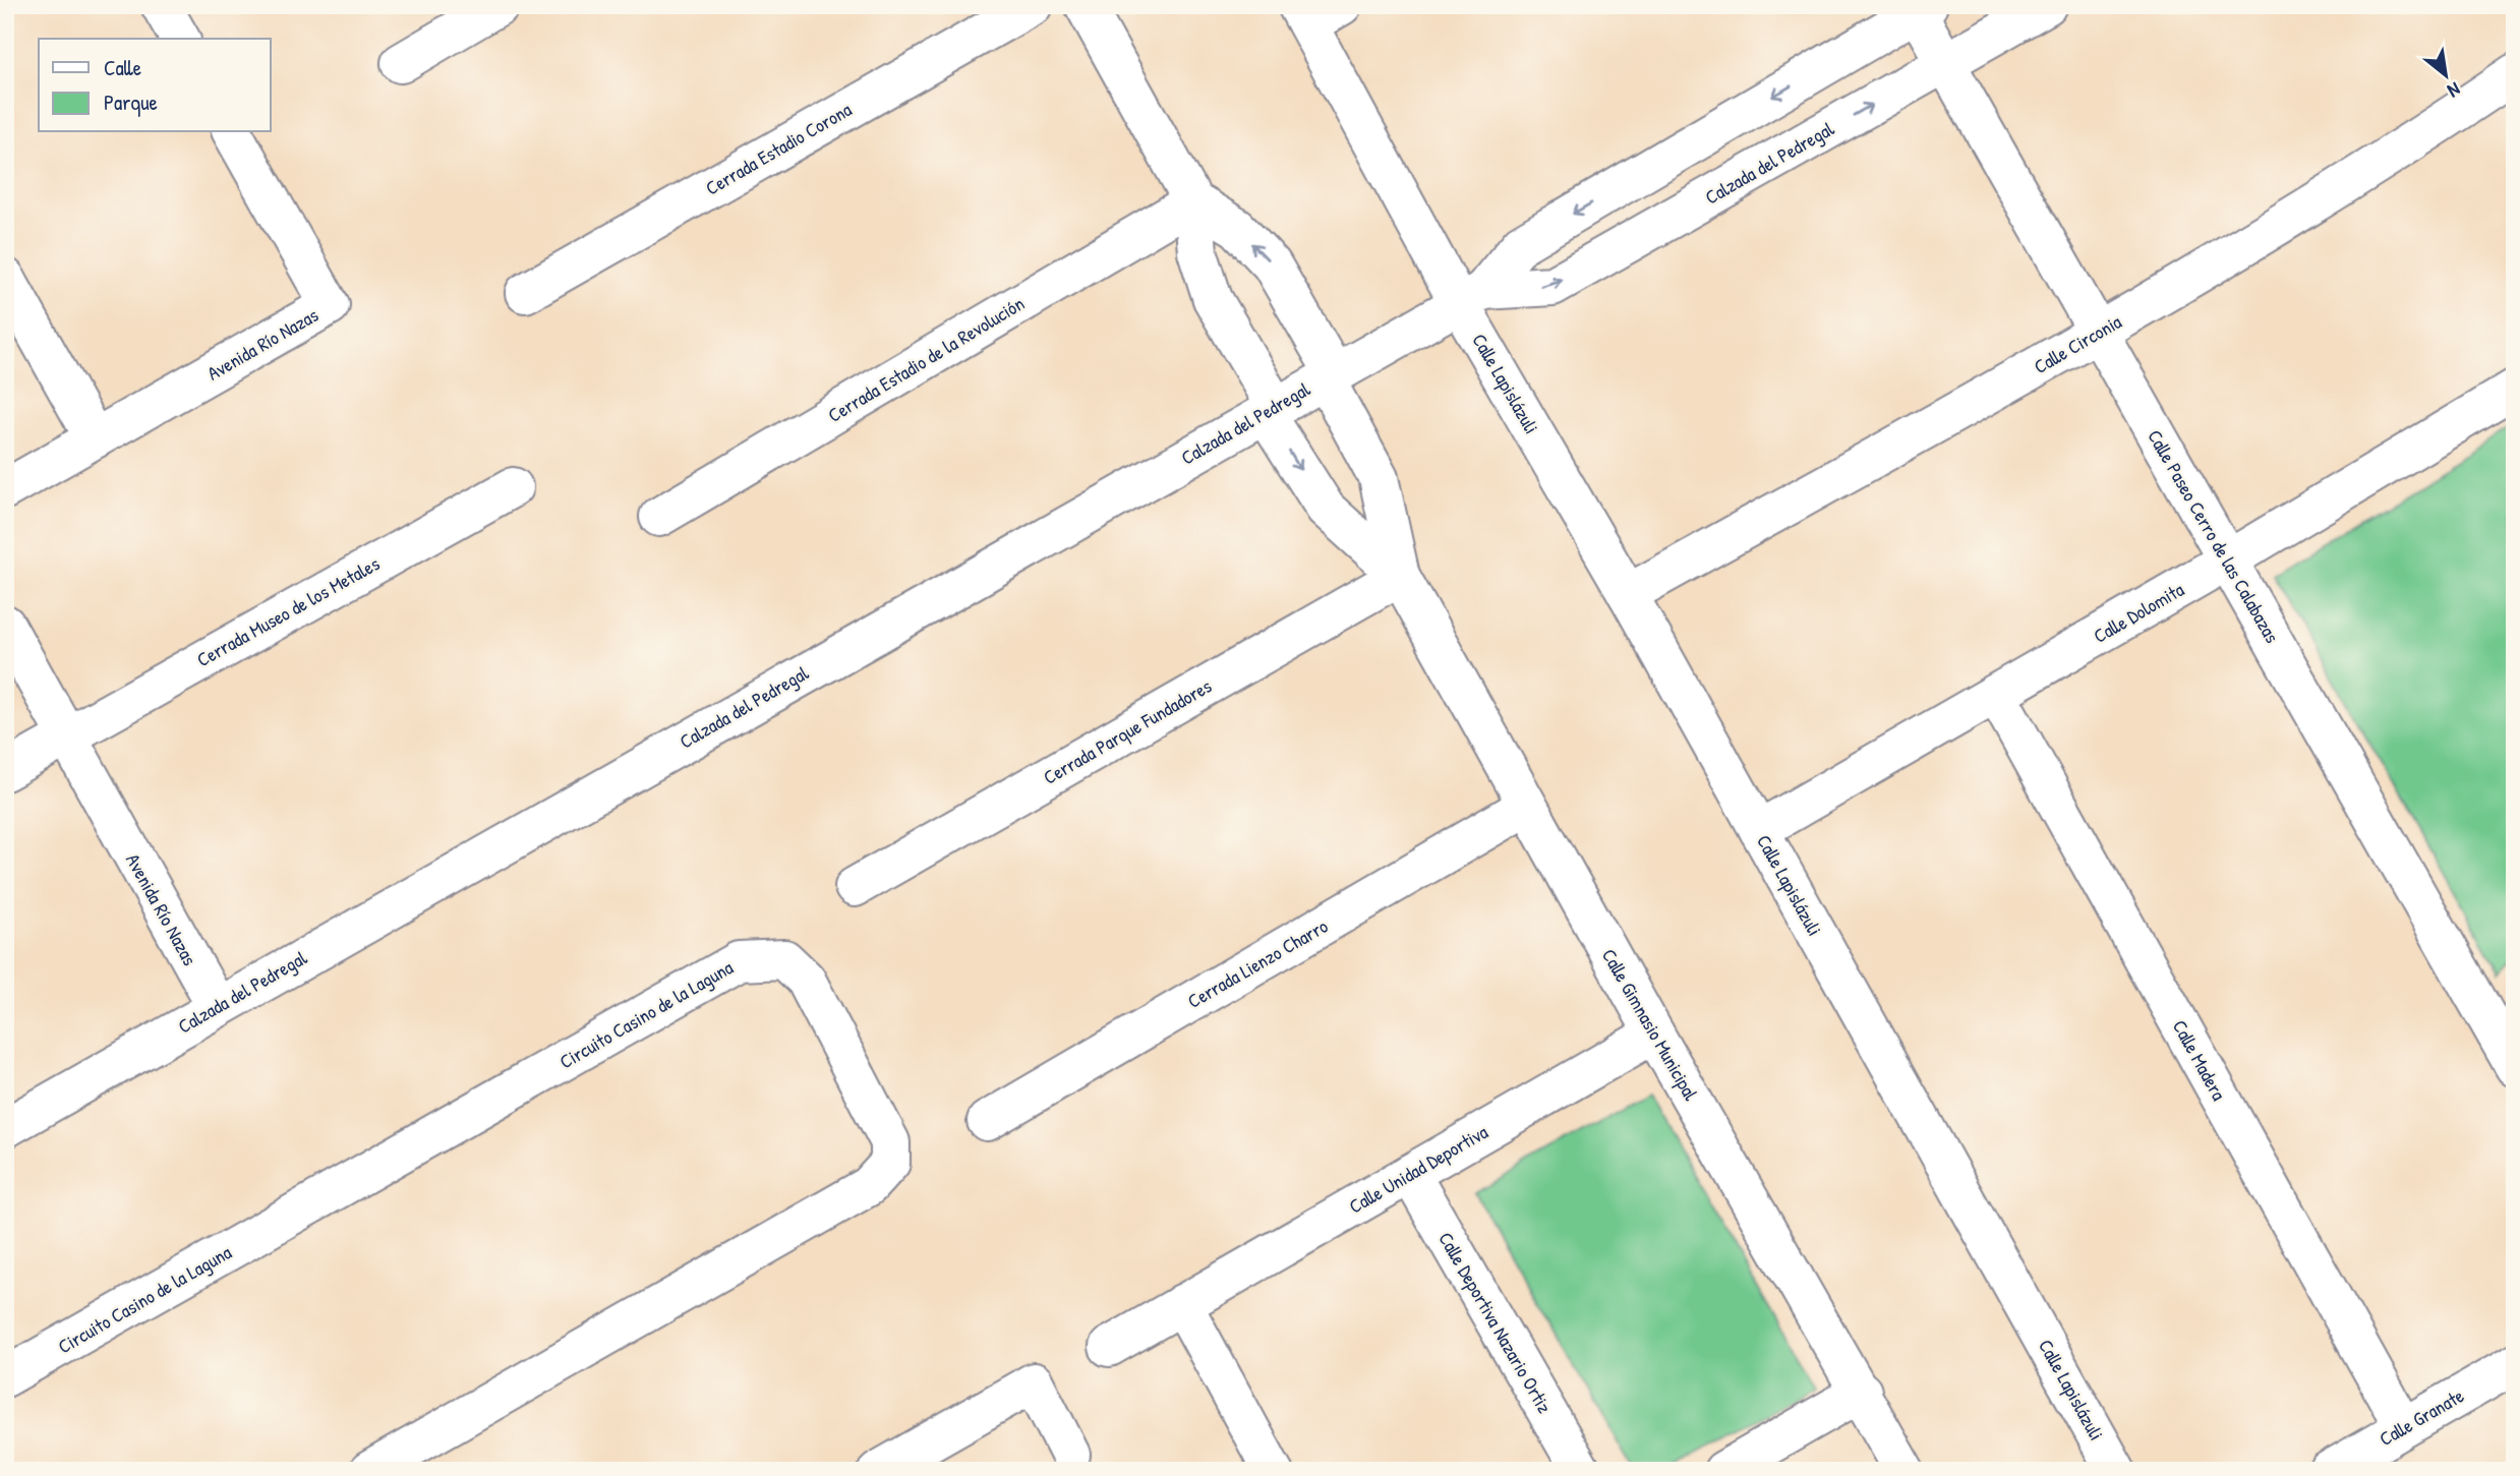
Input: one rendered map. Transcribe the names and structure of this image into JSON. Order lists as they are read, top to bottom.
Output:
{
  "streets": {
    "street": [
      "Cerrada Estadio Corona",
      "Calzada del Pedregal",
      "Avenida Río Nazas",
      "Calle Circonia",
      "Cerrada Estadio de la Revolución",
      "Calle Lapislázuli",
      "Calle Paseo Cerro de las Calabazas",
      "Cerrada Museo de los Metales",
      "Calle Dolomita",
      "Cerrada Parque Fundadores",
      "Cerrada Lienzo Charro",
      "Circuito Casino de la Laguna",
      "Calle Gimnasio Municipal",
      "Calle Madera",
      "Calle Unidad Deportiva",
      "Calle Deportiva Nazario Ortiz",
      "Calle Granate"
    ]
  },
  "crossings": [
    ["Calzada del Pedregal", "Avenida Río Nazas"],
    ["Calzada del Pedregal", "Calle Lapislázuli"],
    ["Calzada del Pedregal", "Calle Paseo Cerro de las Calabazas"],
    ["Calzada del Pedregal", "Calle Gimnasio Municipal"],
    ["Avenida Río Nazas", "Cerrada Museo de los Metales"],
    ["Calle Circonia", "Calle Lapislázuli"],
    ["Calle Circonia", "Calle Paseo Cerro de las Calabazas"],
    ["Cerrada Estadio de la Revolución", "Calle Gimnasio Municipal"],
    ["Calle Lapislázuli", "Calle Dolomita"],
    ["Calle Paseo Cerro de las Calabazas", "Calle Dolomita"],
    ["Calle Dolomita", "Calle Madera"],
    ["Cerrada Parque Fundadores", "Calle Gimnasio Municipal"],
    ["Cerrada Lienzo Charro", "Calle Gimnasio Municipal"],
    ["Calle Gimnasio Municipal", "Calle Unidad Deportiva"],
    ["Calle Madera", "Calle Granate"],
    ["Calle Unidad Deportiva", "Calle Deportiva Nazario Ortiz"]
  ],
  "legend": ["Calle", "Parque"],
  "north": "bottom right"
}
